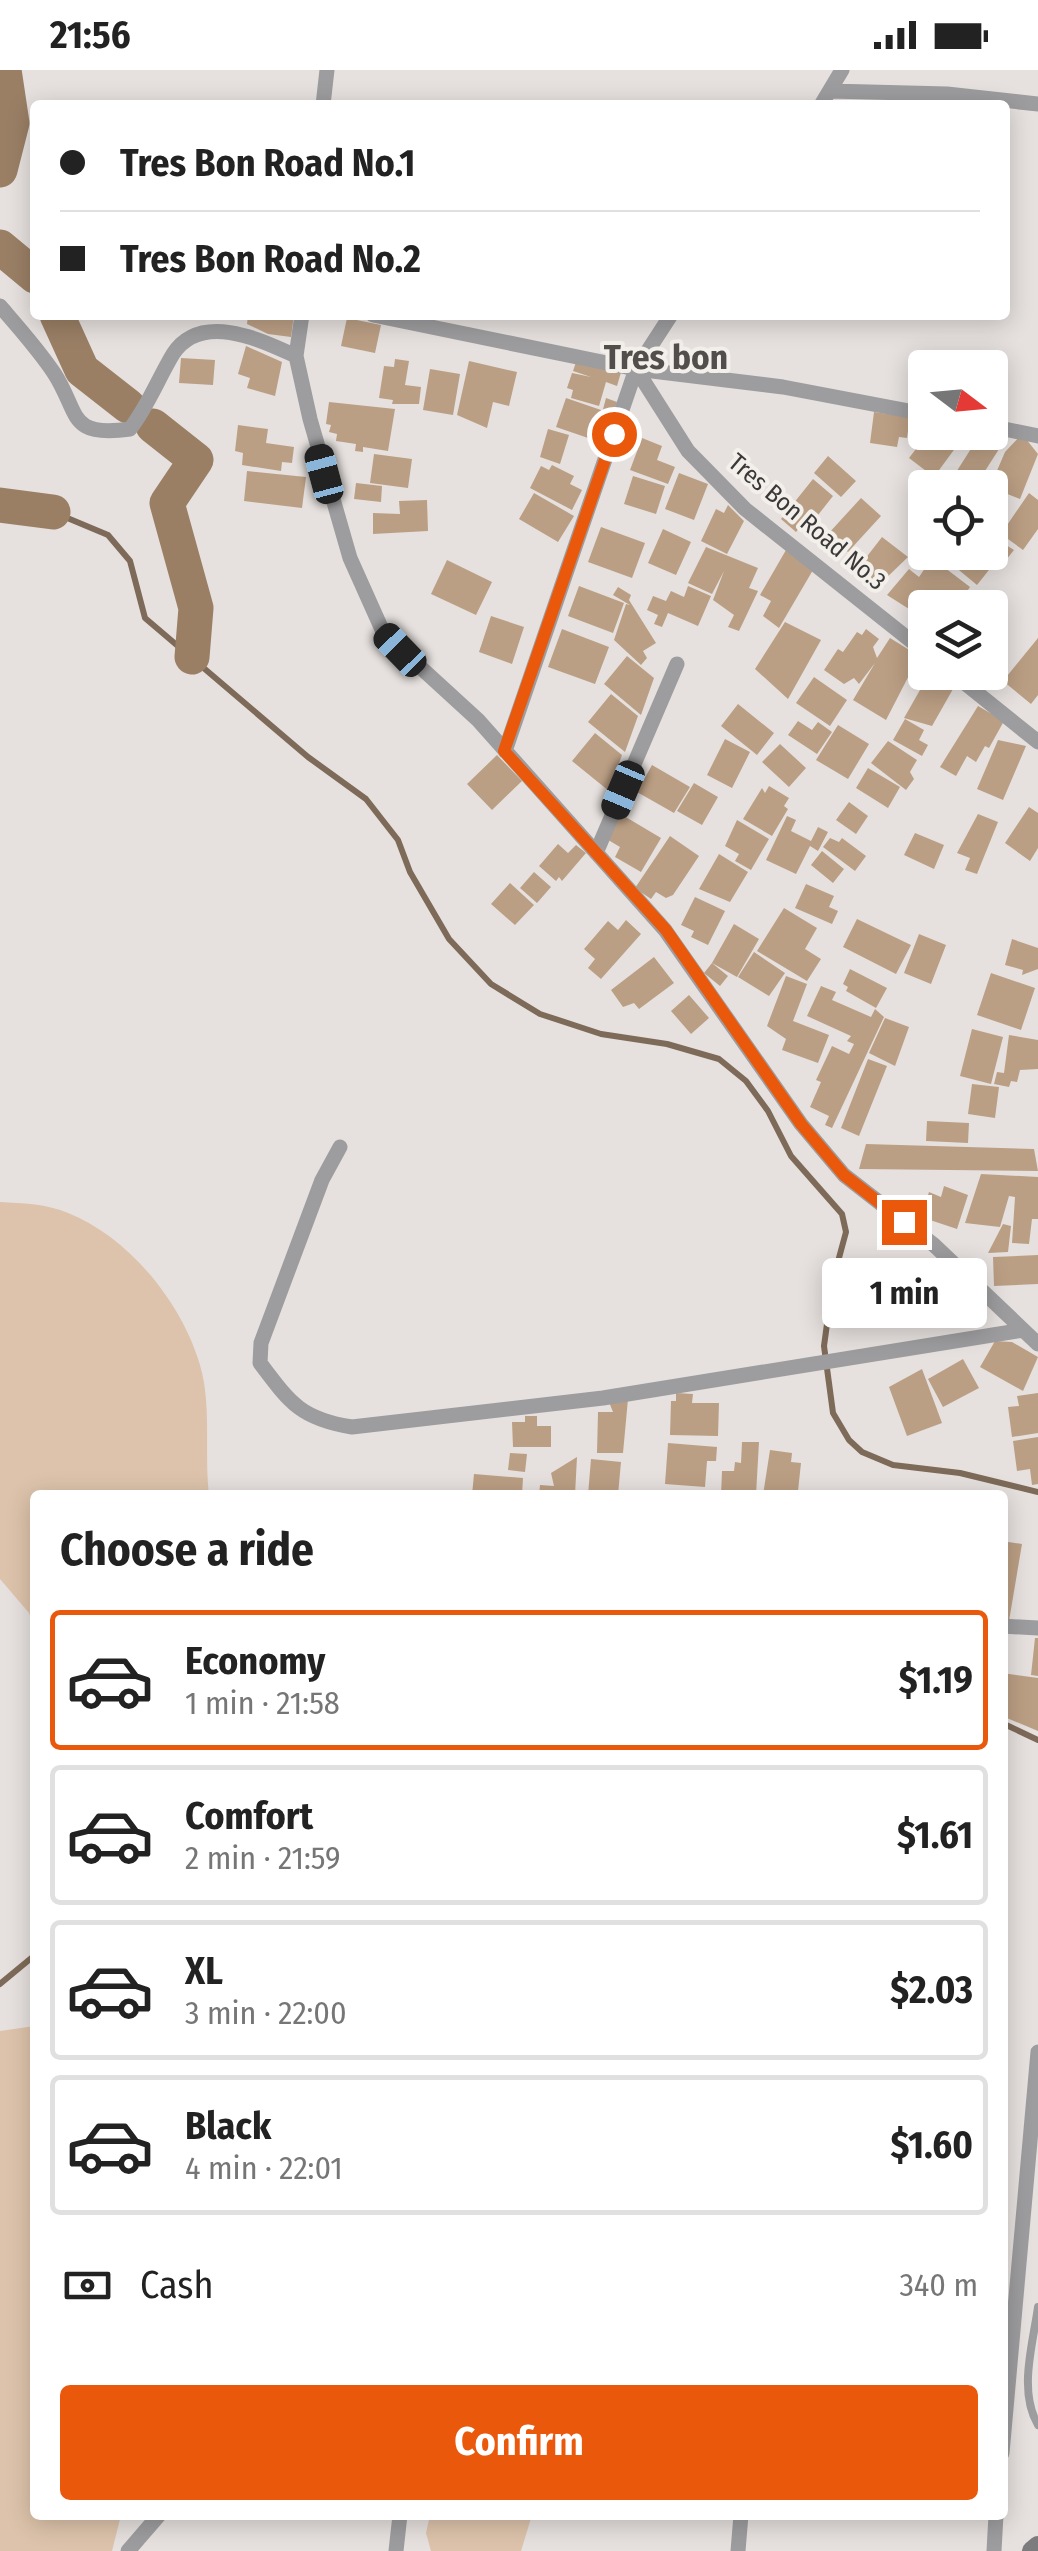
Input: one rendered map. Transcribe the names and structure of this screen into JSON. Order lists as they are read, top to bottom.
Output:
{
  "streets": {
    "street": ["Tres Bon Road No.3"]
  },
  "districts": ["Tres bon"],
  "north": "right",
  "page": {
    "status": "21:56",
    "banner": ["Tres Bon Road No.1", "Tres Bon Road No.2"],
    "bubble": "1 min",
    "heading": "Choose a ride",
    "list": [
      {
        "name": "Economy",
        "note": "1 min · 21:58",
        "value": "$1.19"
      },
      {
        "name": "Comfort",
        "note": "2 min · 21:59",
        "value": "$1.61"
      },
      {
        "name": "XL",
        "note": "3 min · 22:00",
        "value": "$2.03"
      },
      {
        "name": "Black",
        "note": "4 min · 22:01",
        "value": "$1.60"
      }
    ],
    "pay": ["Cash", "340 m"],
    "buttons": "Confirm"
  }
}
